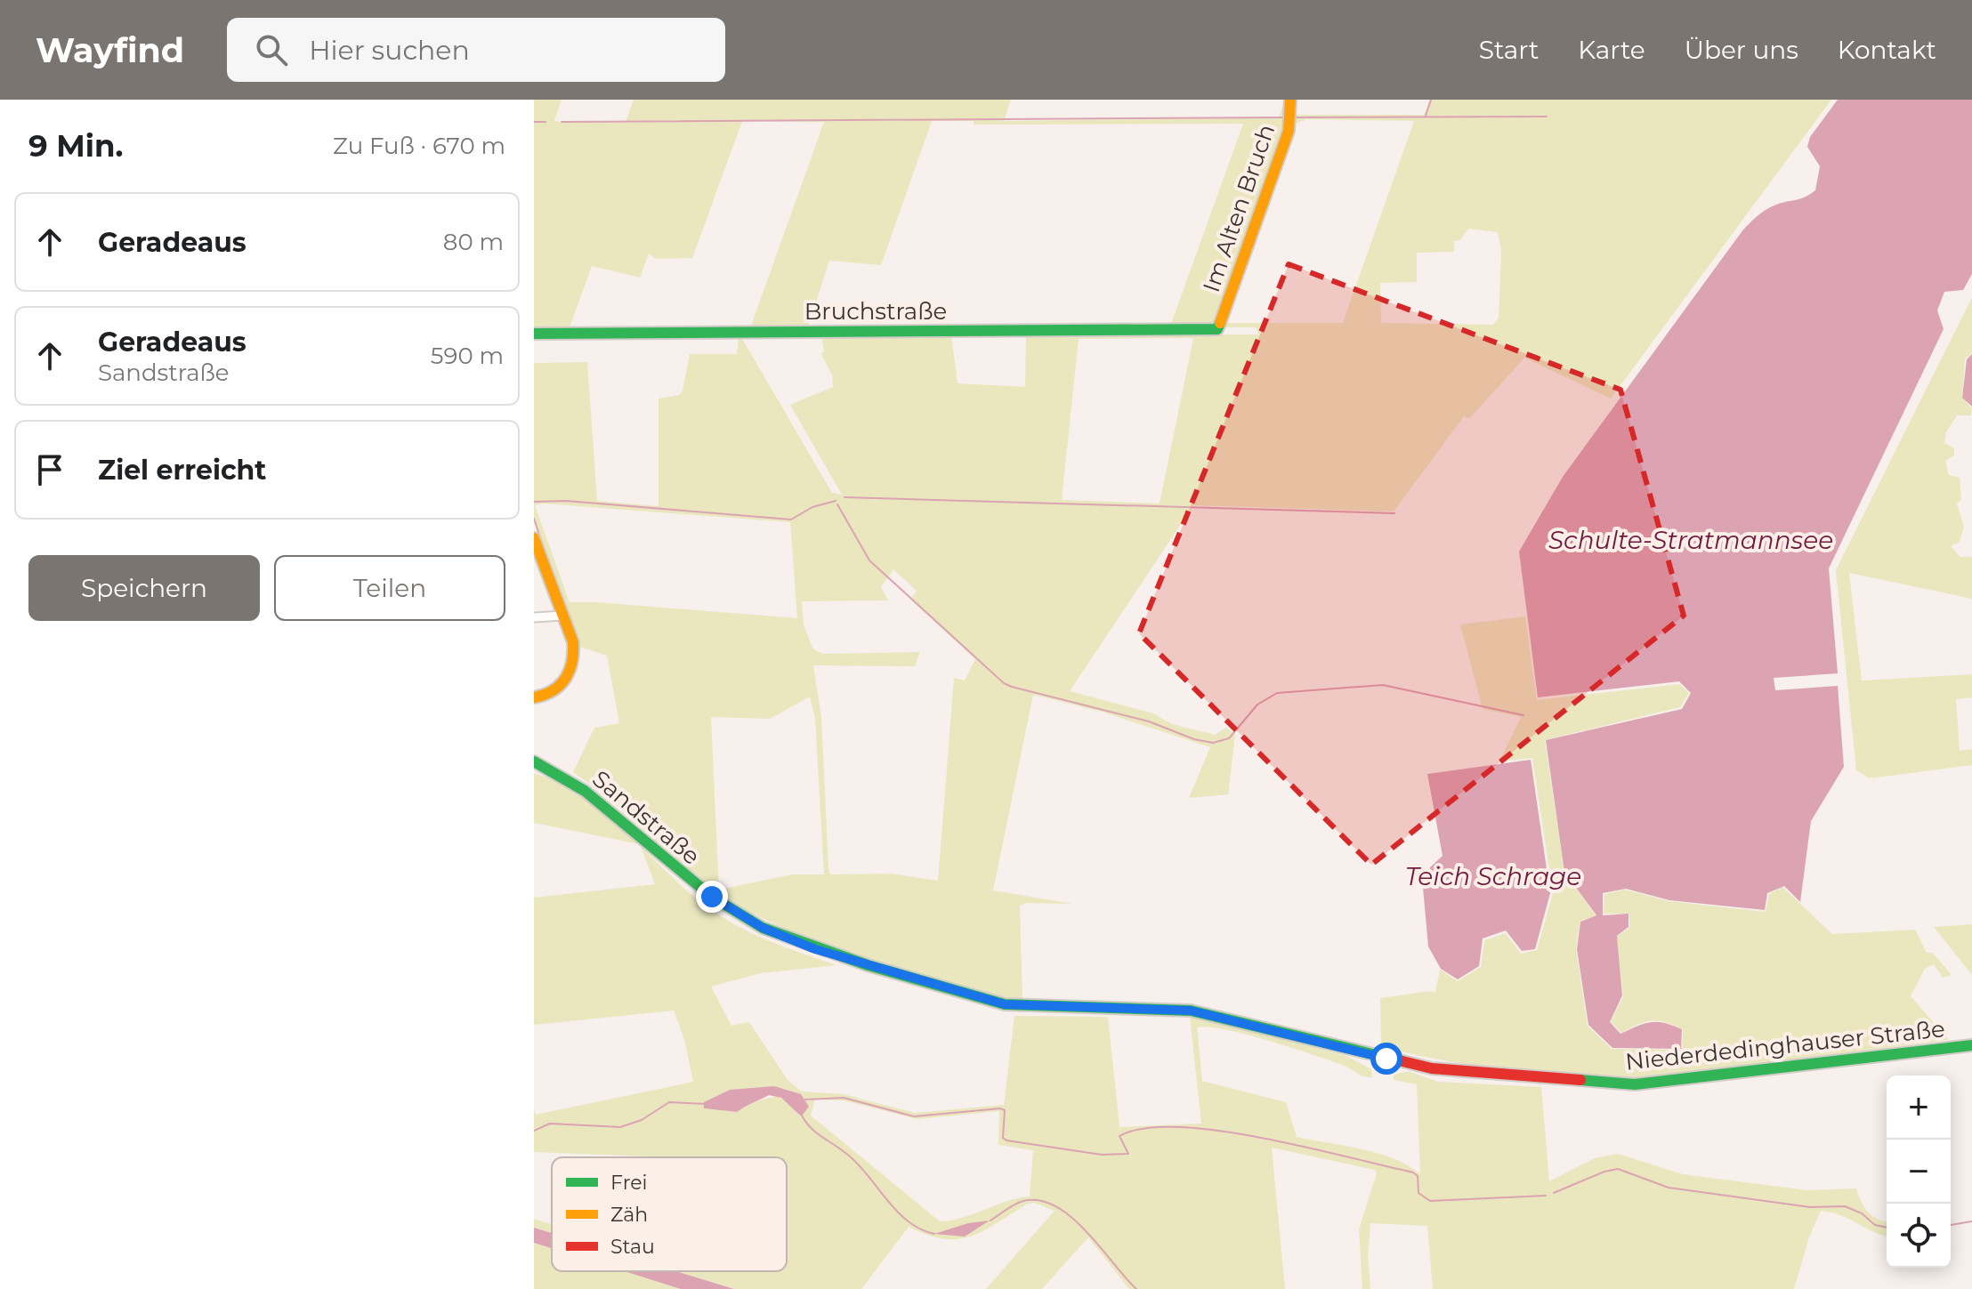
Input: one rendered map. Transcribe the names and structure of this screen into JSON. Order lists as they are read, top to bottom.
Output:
{
  "streets": {
    "main road": [
      "Im Alten Bruch",
      "Bruchstraße",
      "Sandstraße",
      "Niederdedinghauser Straße"
    ]
  },
  "crossings": [
    ["Im Alten Bruch", "Bruchstraße"],
    ["Sandstraße", "Niederdedinghauser Straße"]
  ],
  "water": ["Schulte-Stratmannsee", "Teich Schrage"],
  "legend": ["Frei", "Zäh", "Stau"],
  "page": {
    "header": "Wayfind",
    "search": "Hier suchen",
    "nav": [
      "Start",
      "Karte",
      "Über uns",
      "Kontakt"
    ],
    "heading": ["9 Min.", "Zu Fuß · 670 m"],
    "list": [
      ["Geradeaus", "80 m"],
      ["Geradeaus", "Sandstraße", "590 m"],
      "Ziel erreicht"
    ],
    "buttons": ["Speichern", "Teilen"],
    "map_buttons": ["+", "−"]
  }
}
